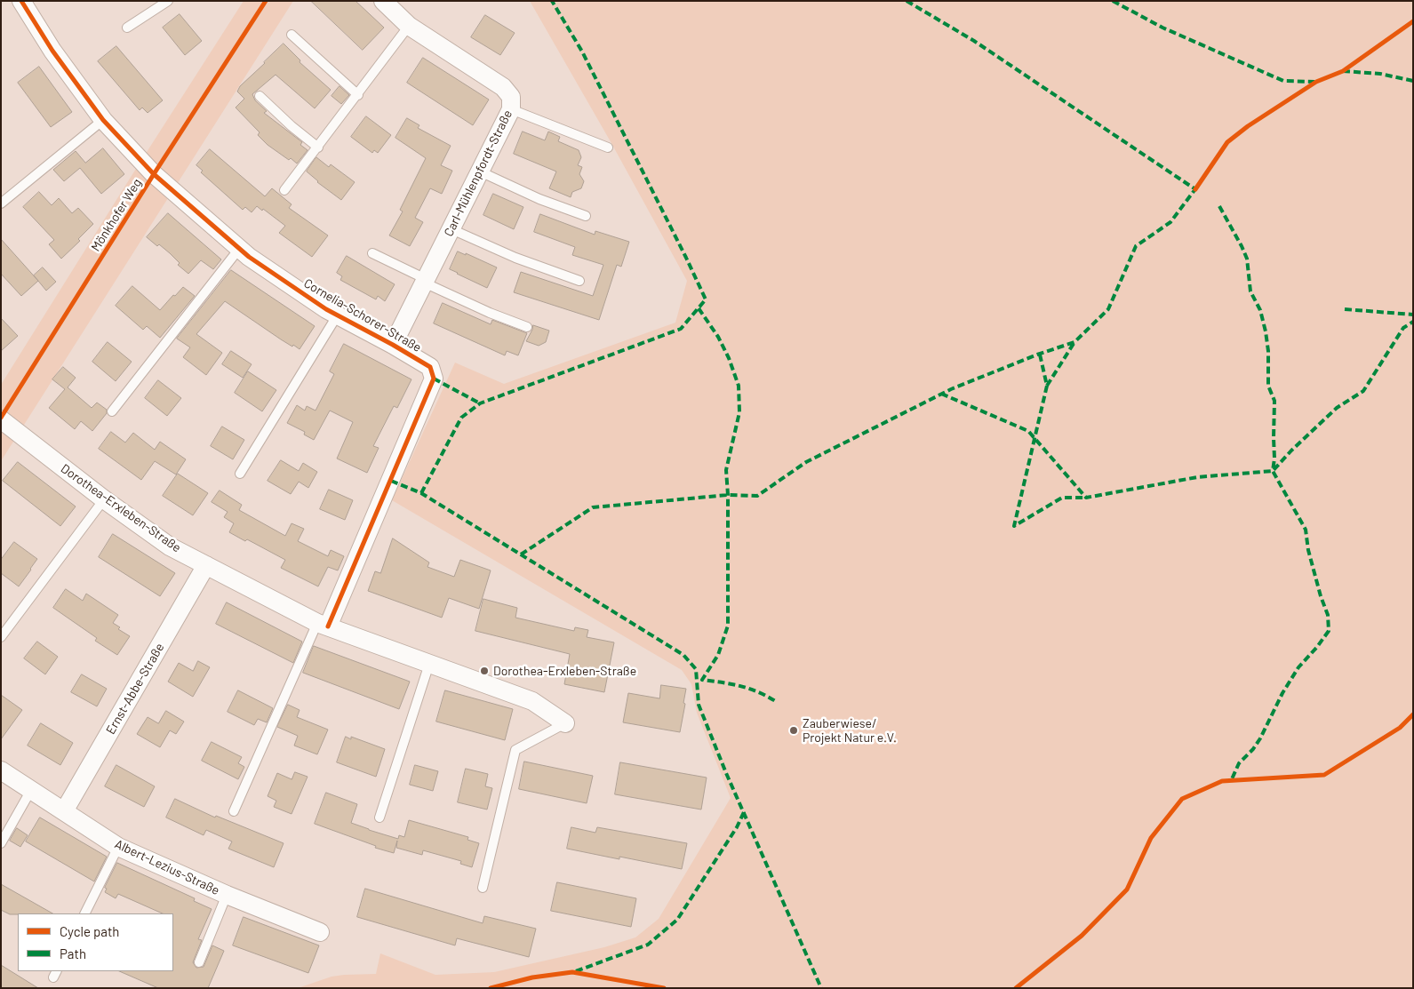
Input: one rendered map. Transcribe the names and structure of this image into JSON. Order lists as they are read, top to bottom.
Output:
{
  "streets": {
    "street": [
      "Carl-Mühlenpfordt-Straße",
      "Cornelia-Schorer-Straße",
      "Dorothea-Erxleben-Straße",
      "Ernst-Abbe-Straße",
      "Albert-Lezius-Straße"
    ],
    "cycle path": ["Mönkhofer Weg"]
  },
  "crossings": [
    ["Carl-Mühlenpfordt-Straße", "Cornelia-Schorer-Straße"],
    ["Cornelia-Schorer-Straße", "Dorothea-Erxleben-Straße"],
    ["Dorothea-Erxleben-Straße", "Ernst-Abbe-Straße"],
    ["Ernst-Abbe-Straße", "Albert-Lezius-Straße"]
  ],
  "places": ["Dorothea-Erxleben-Straße", "Zauberwiese/ Projekt Natur e.V."],
  "legend": ["Cycle path", "Path"]
}
